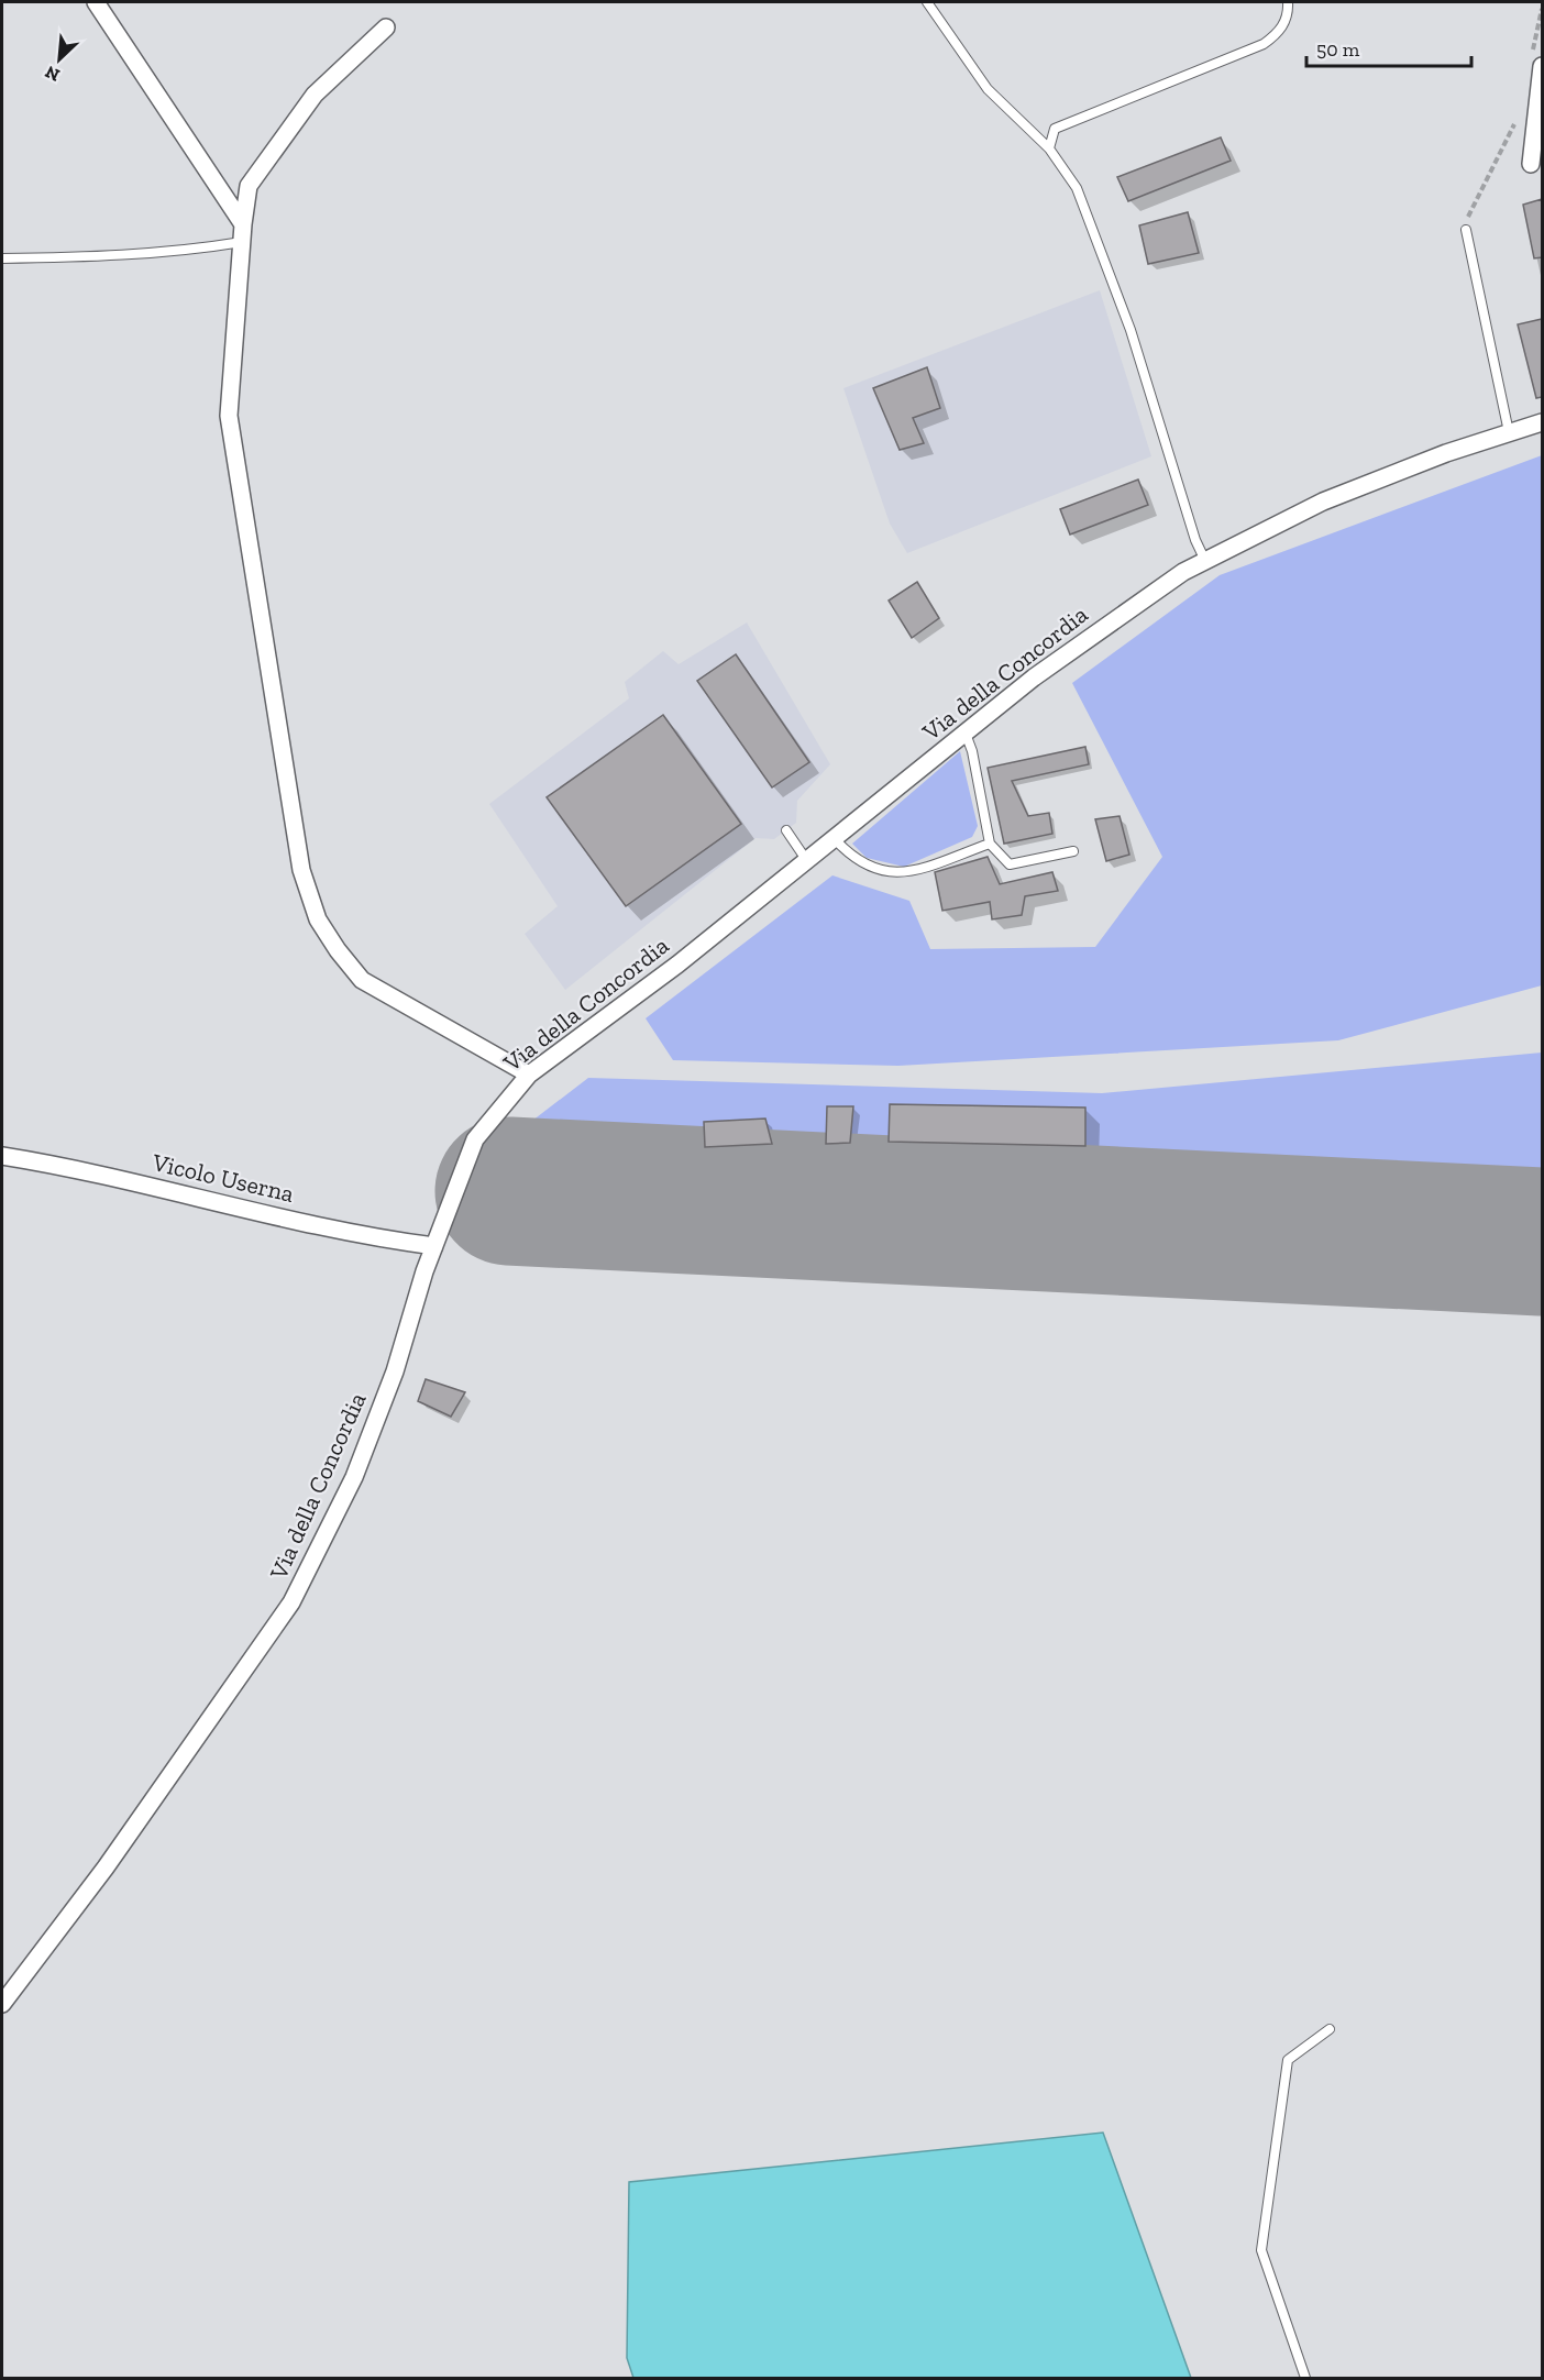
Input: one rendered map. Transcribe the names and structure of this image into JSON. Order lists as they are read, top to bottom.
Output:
{
  "streets": {
    "street": ["Via della Concordia", "Vicolo Userna"]
  },
  "crossings": [
    ["Via della Concordia", "Vicolo Userna"]
  ],
  "scale_bar": "50 m",
  "north": "bottom left"
}
